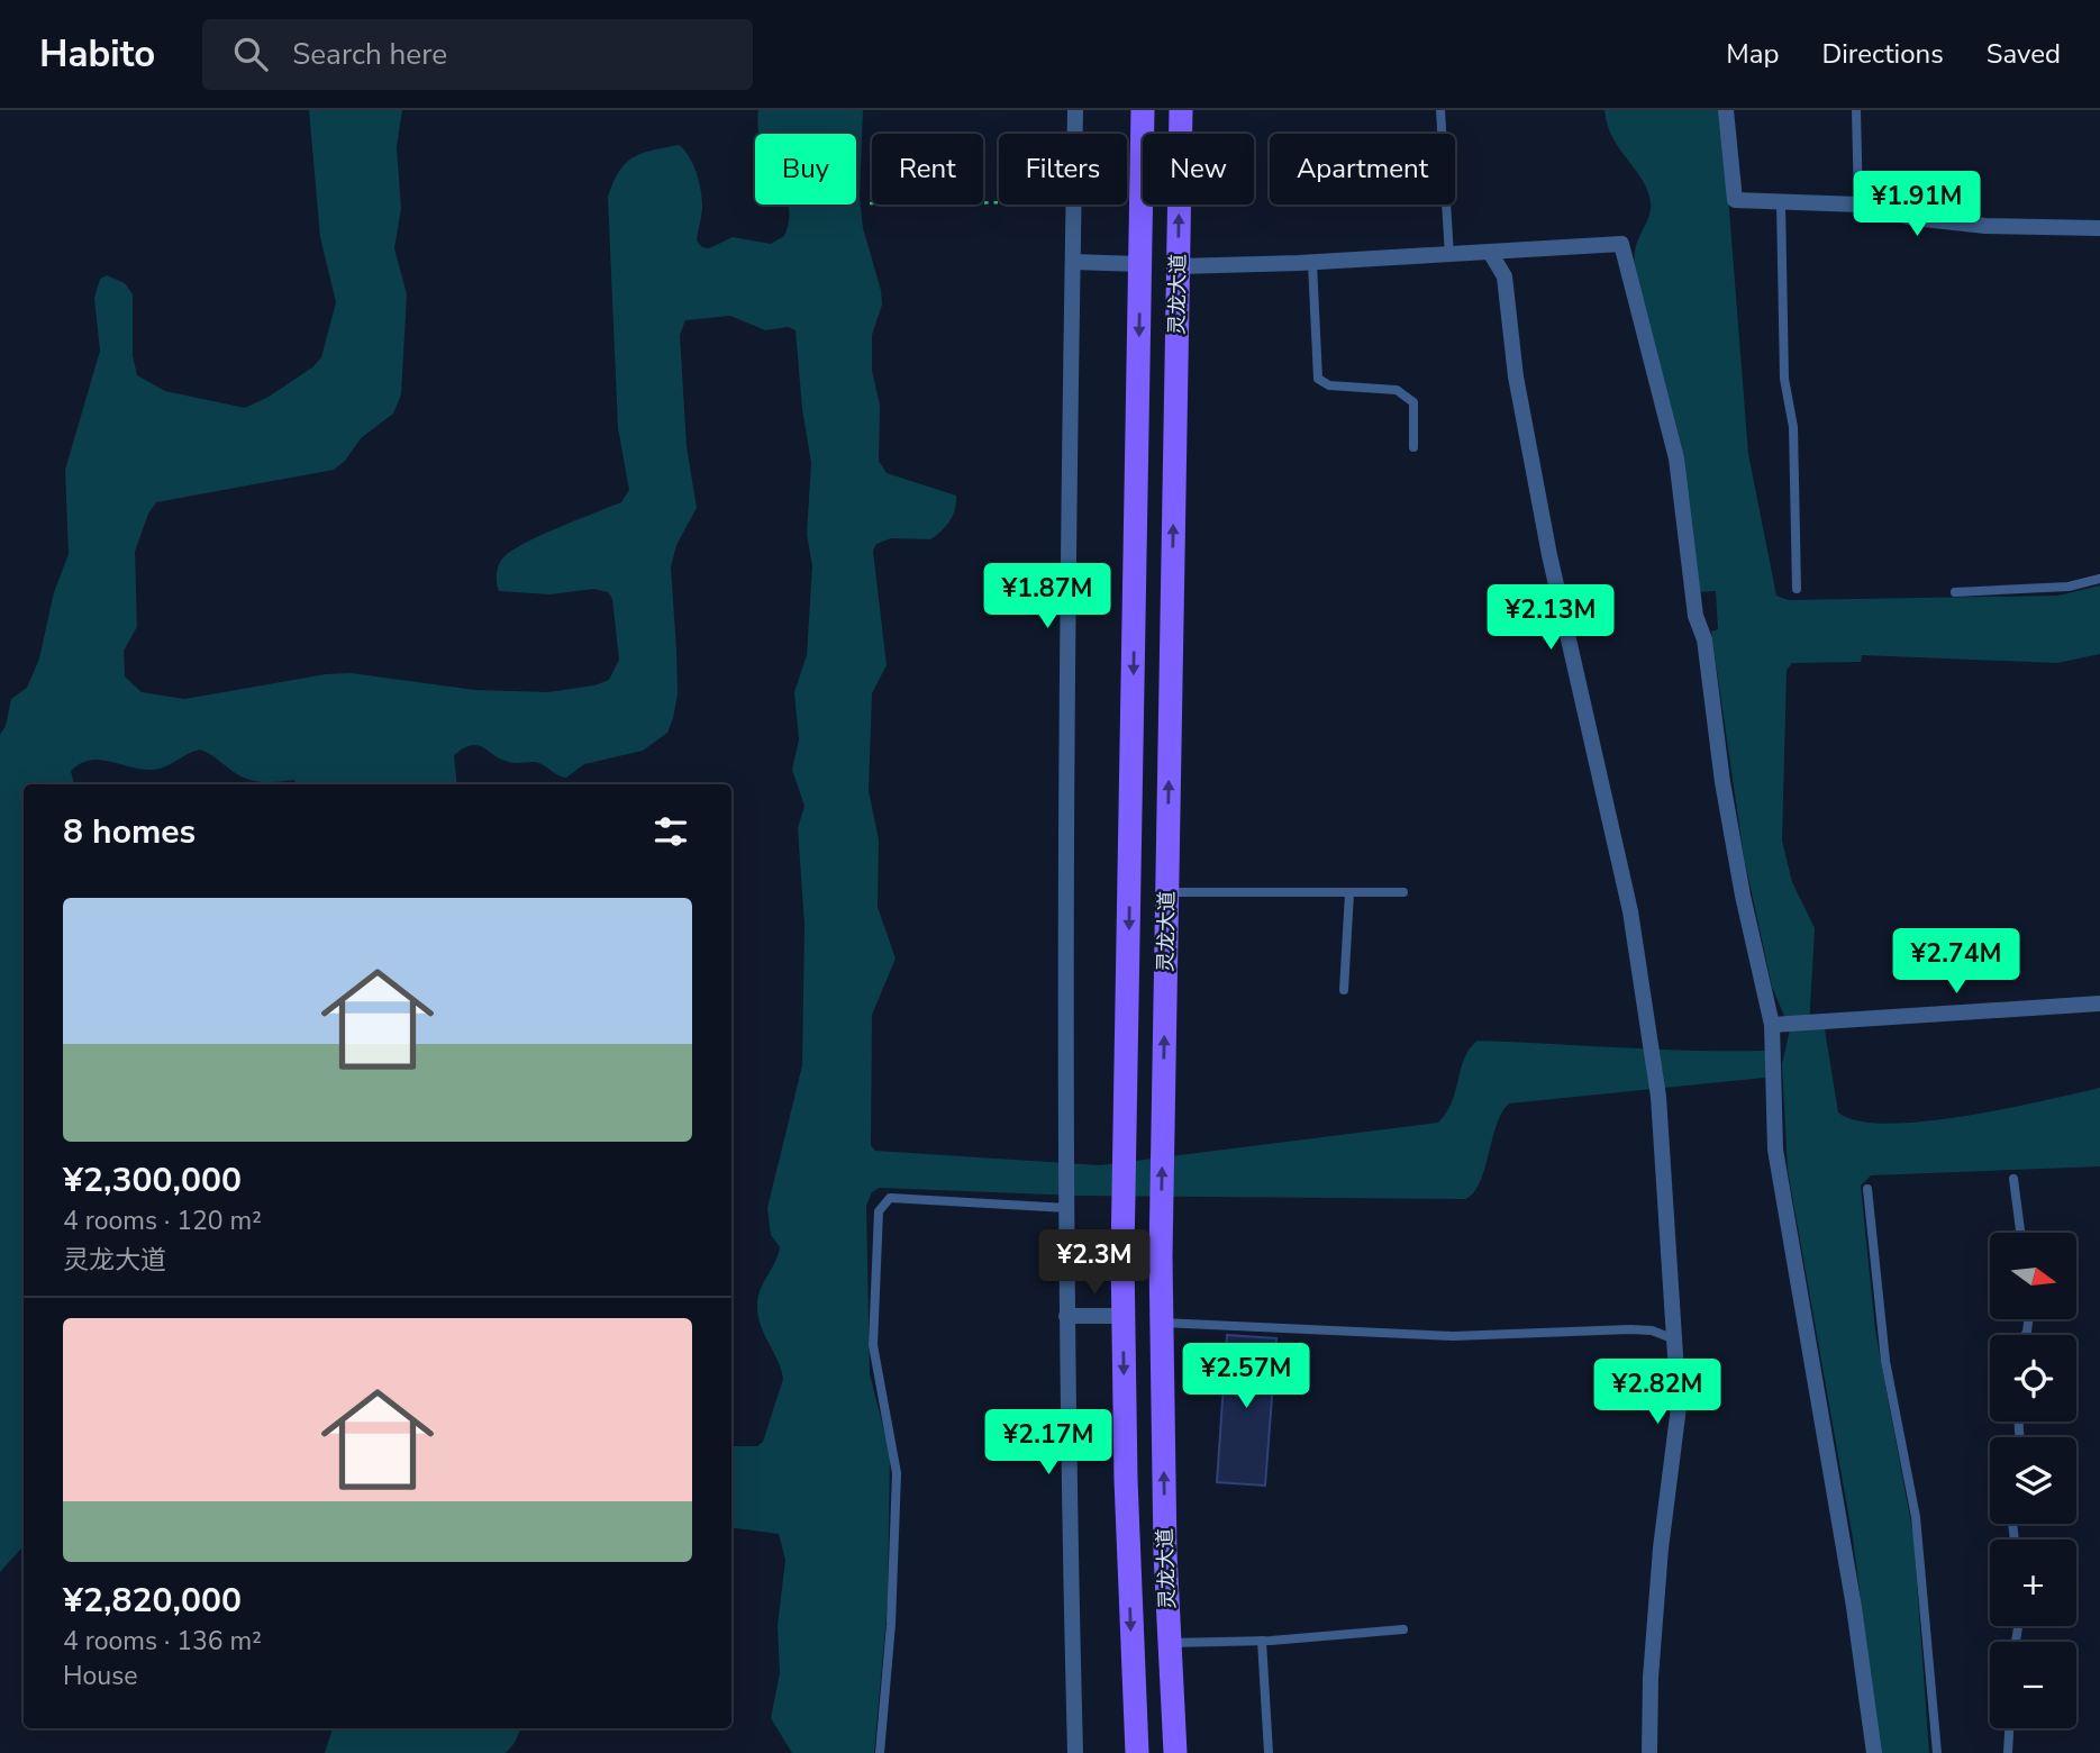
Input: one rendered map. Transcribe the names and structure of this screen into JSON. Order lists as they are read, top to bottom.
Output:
{
  "streets": {
    "main road": ["灵龙大道"]
  },
  "north": "right",
  "page": {
    "header": "Habito",
    "search": "Search here",
    "nav": ["Map", "Directions", "Saved"],
    "chip": [
      "Buy",
      "Rent",
      "Filters",
      "New",
      "Apartment"
    ],
    "price": [
      "¥1.91M",
      "¥1.87M",
      "¥2.13M",
      "¥2.74M",
      "¥2.3M",
      "¥2.57M",
      "¥2.82M",
      "¥2.17M"
    ],
    "heading": "8 homes",
    "list": [
      {
        "name": "¥2,300,000",
        "note": "4 rooms · 120 m² · 灵龙大道"
      },
      {
        "name": "¥2,820,000",
        "note": "4 rooms · 136 m² · House"
      }
    ],
    "map_buttons": ["+", "−"]
  }
}
